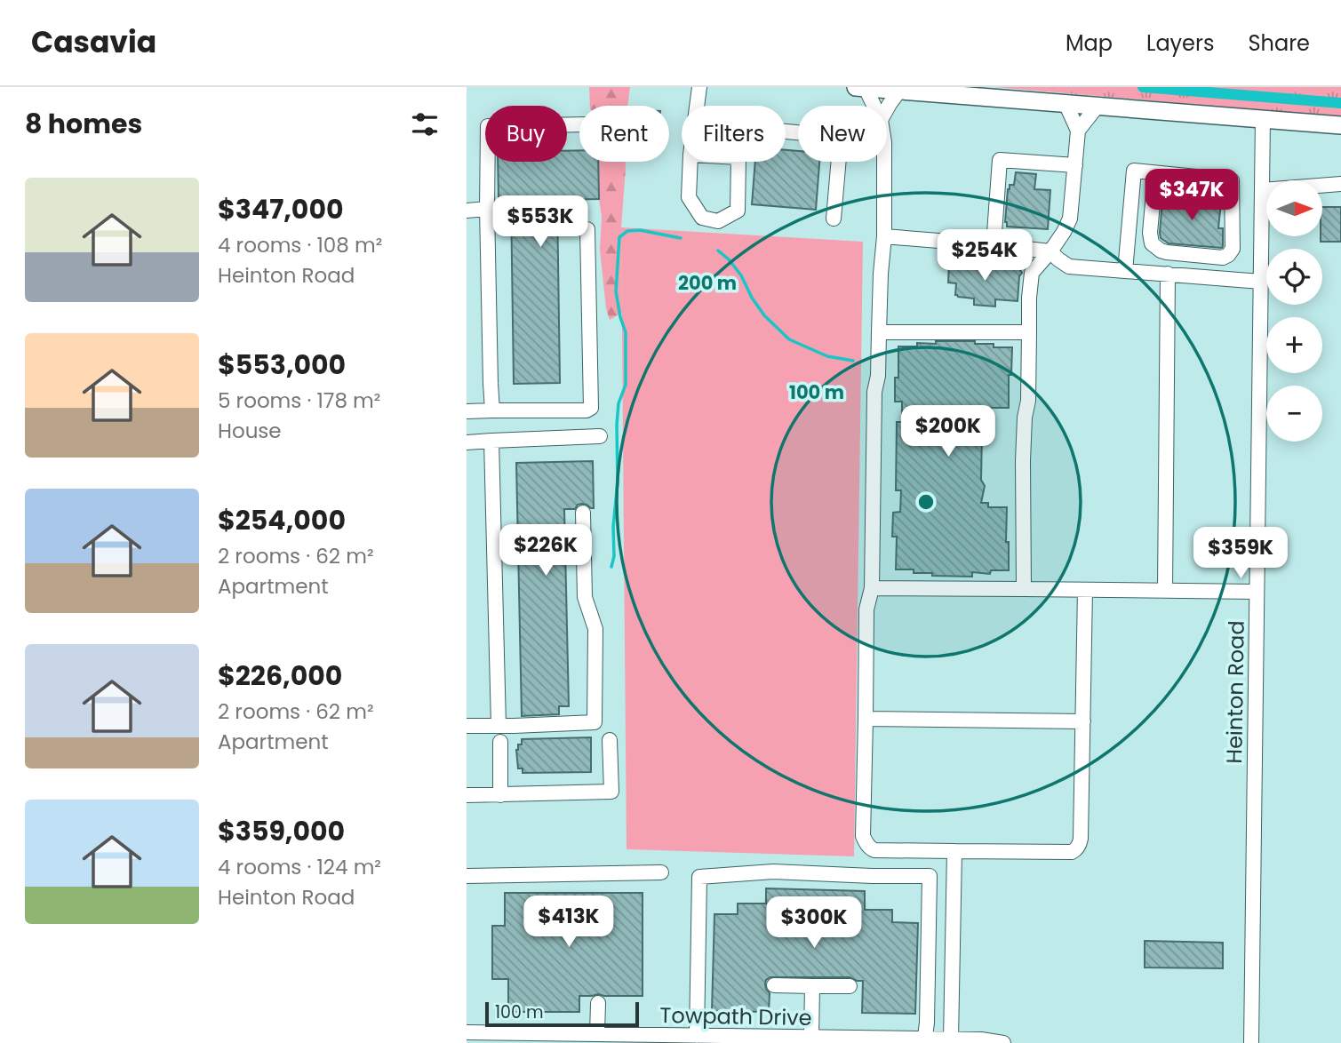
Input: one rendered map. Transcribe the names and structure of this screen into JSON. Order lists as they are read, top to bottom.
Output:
{
  "streets": {
    "street": ["Heinton Road", "Towpath Drive"]
  },
  "scale_bar": "100 m",
  "north": "right",
  "page": {
    "header": "Casavia",
    "nav": ["Map", "Layers", "Share"],
    "heading": "8 homes",
    "chip": [
      "Buy",
      "Rent",
      "Filters",
      "New"
    ],
    "list": [
      {
        "name": "$347,000",
        "note": "4 rooms · 108 m² · Heinton Road"
      },
      {
        "name": "$553,000",
        "note": "5 rooms · 178 m² · House"
      },
      {
        "name": "$254,000",
        "note": "2 rooms · 62 m² · Apartment"
      },
      {
        "name": "$226,000",
        "note": "2 rooms · 62 m² · Apartment"
      },
      {
        "name": "$359,000",
        "note": "4 rooms · 124 m² · Heinton Road"
      }
    ],
    "price": [
      "$347K",
      "$553K",
      "$254K",
      "$200K",
      "$226K",
      "$359K",
      "$413K",
      "$300K"
    ],
    "map_buttons": ["+", "−"],
    "scale": "100 m"
  },
  "rings": ["200 m", "100 m"]
}
